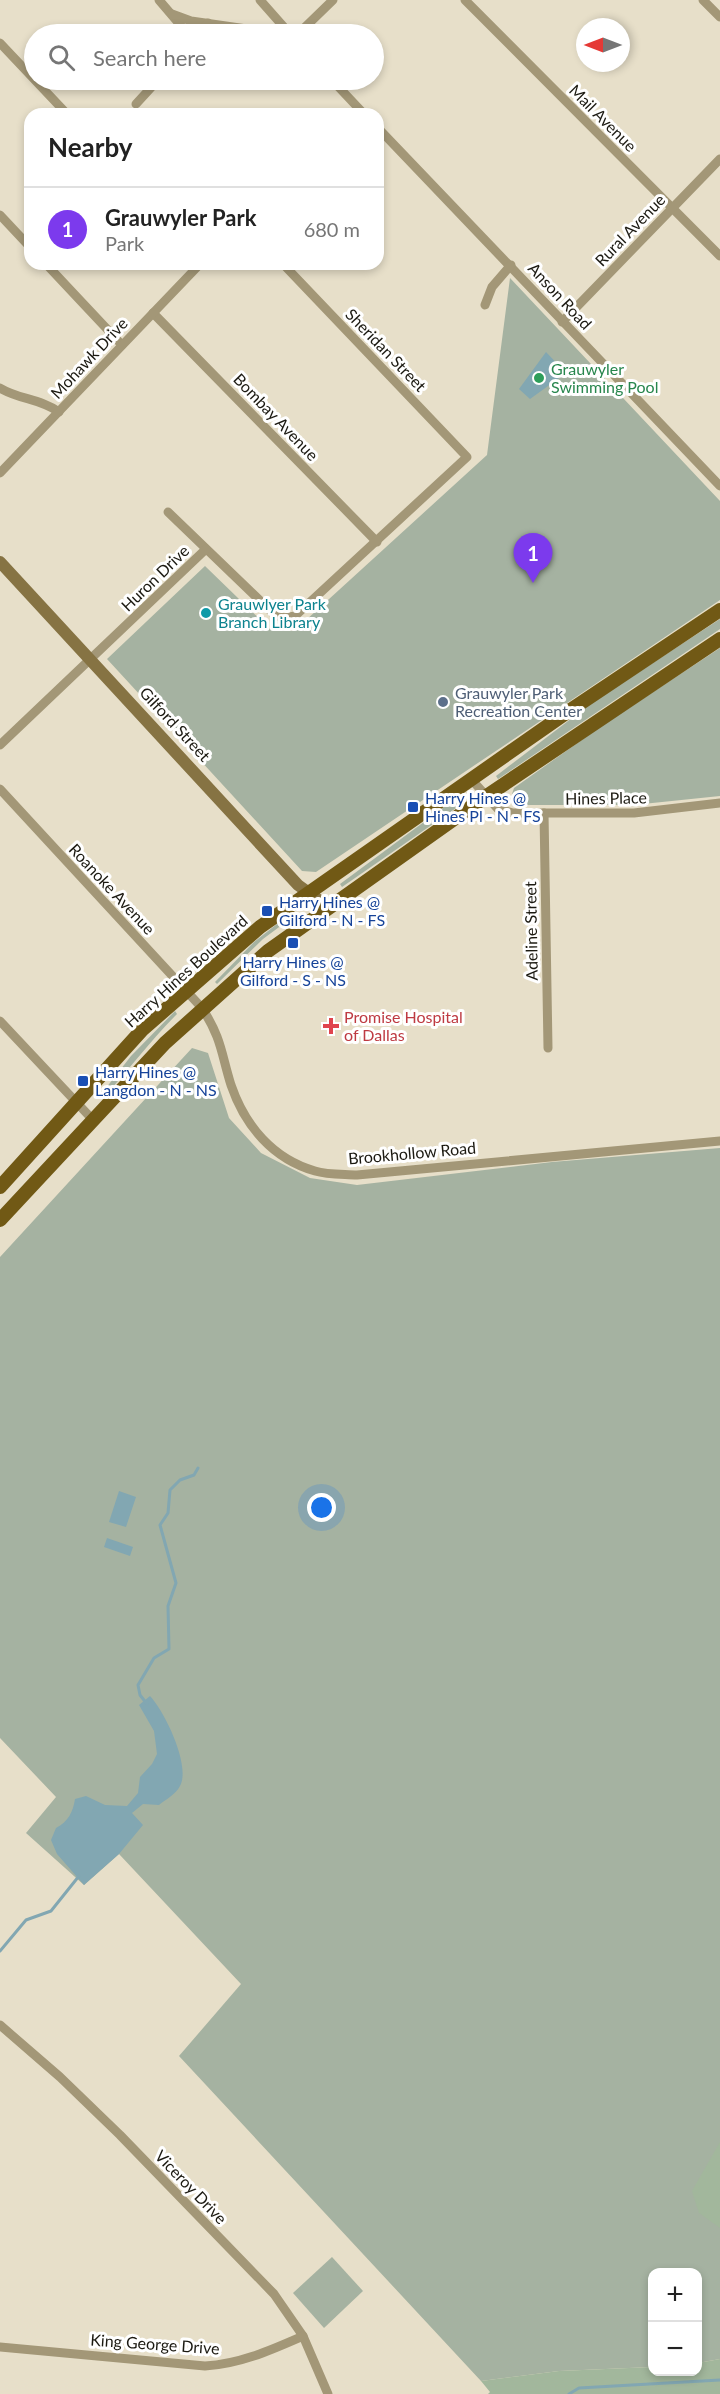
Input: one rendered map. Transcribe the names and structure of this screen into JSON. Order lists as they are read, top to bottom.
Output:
{
  "streets": {
    "main road": ["Harry Hines Boulevard"],
    "street": [
      "Mail Avenue",
      "Rural Avenue",
      "Anson Road",
      "Sheridan Street",
      "Mohawk Drive",
      "Bombay Avenue",
      "Huron Drive",
      "Gilford Street",
      "Hines Place",
      "Roanoke Avenue",
      "Adeline Street",
      "Brookhollow Road",
      "Viceroy Drive",
      "King George Drive"
    ]
  },
  "crossings": [
    ["Mail Avenue", "Rural Avenue"],
    ["Rural Avenue", "Anson Road"],
    ["Sheridan Street", "Huron Drive"],
    ["Mohawk Drive", "Bombay Avenue"],
    ["Bombay Avenue", "Huron Drive"],
    ["Huron Drive", "Gilford Street"],
    ["Gilford Street", "Harry Hines Boulevard"],
    ["Hines Place", "Adeline Street"],
    ["Hines Place", "Harry Hines Boulevard"],
    ["Roanoke Avenue", "Harry Hines Boulevard"],
    ["Roanoke Avenue", "Brookhollow Road"],
    ["Viceroy Drive", "King George Drive"]
  ],
  "places": {
    "other": ["Grauwyler Swimming Pool", "Grauwlyer Park Branch Library", "Grauwyler Park Recreation Center"],
    "transit": [
      "Harry Hines @ Hines Pl - N - FS",
      "Harry Hines @ Gilford - N - FS",
      "Harry Hines @ Gilford - S - NS",
      "Harry Hines @ Langdon - N - NS"
    ],
    "health": ["Promise Hospital of Dallas"]
  },
  "north": "left",
  "page": {
    "search": "Search here",
    "heading": "Nearby",
    "list": [
      {
        "mark": "1",
        "name": "Grauwyler Park",
        "note": "Park",
        "value": "680 m"
      }
    ],
    "pins": "1",
    "map_buttons": ["+", "−"]
  }
}
